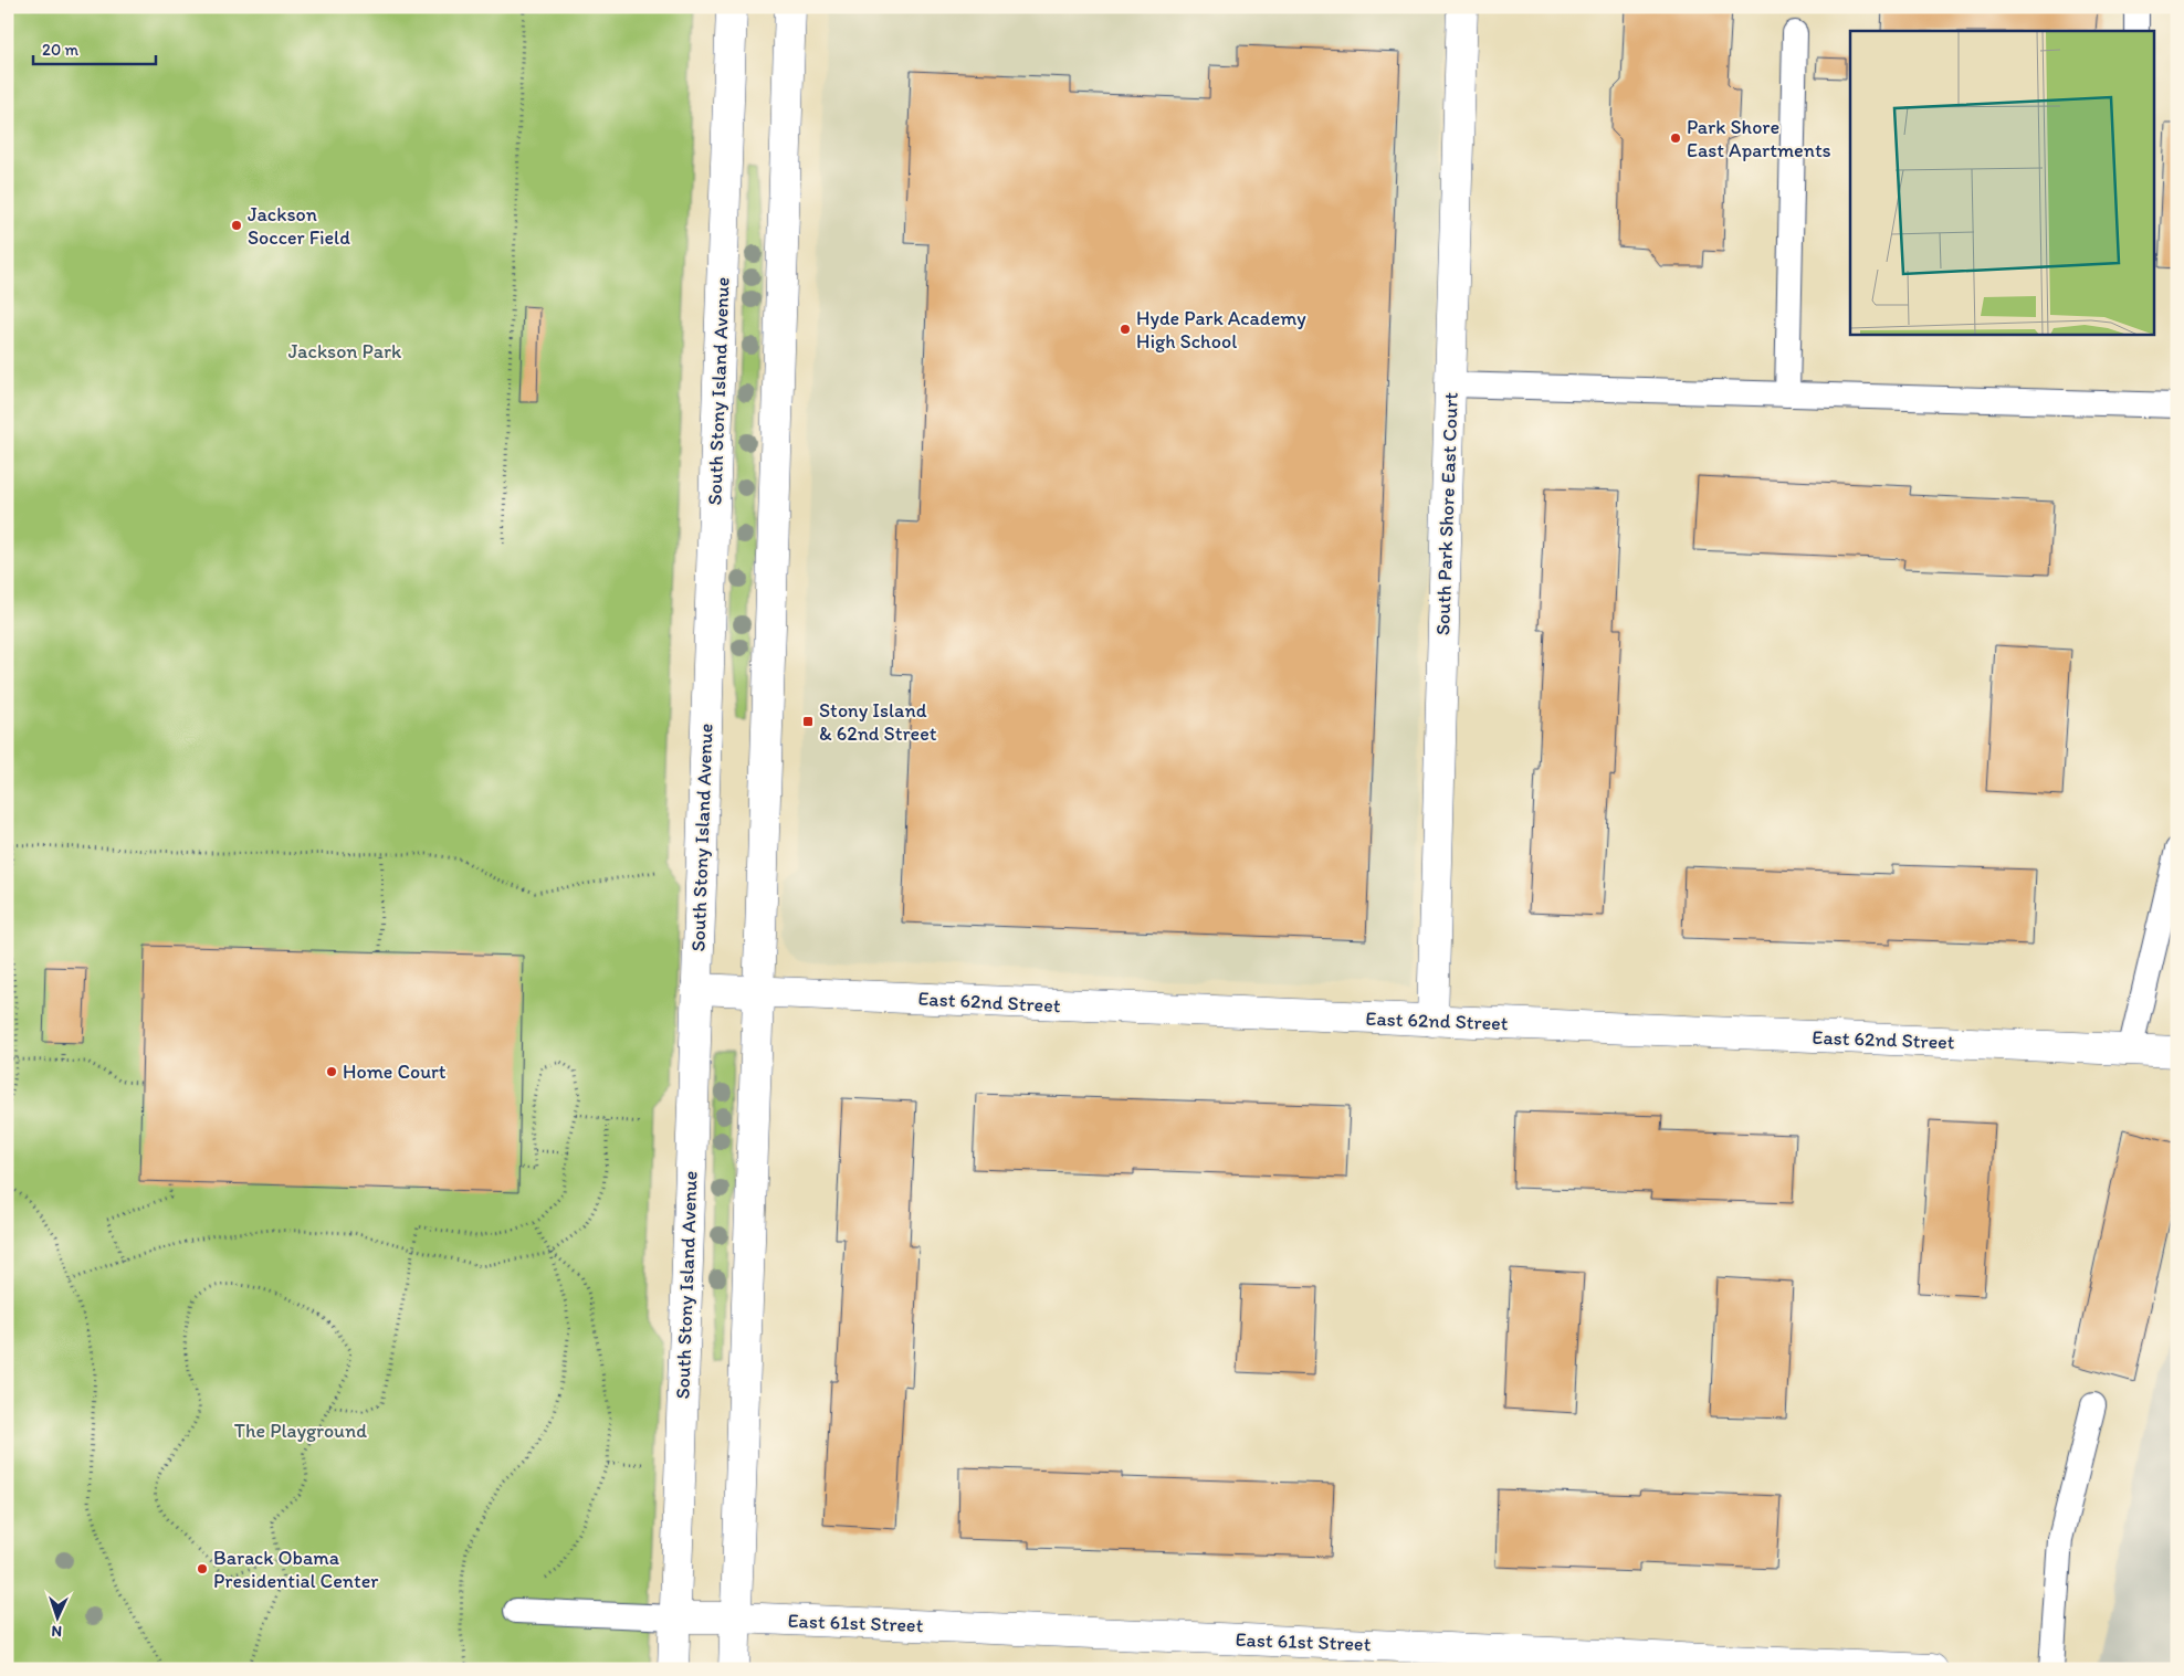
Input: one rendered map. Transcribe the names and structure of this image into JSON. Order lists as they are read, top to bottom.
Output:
{
  "streets": {
    "street": [
      "South Stony Island Avenue",
      "South Park Shore East Court",
      "East 62nd Street",
      "East 61st Street"
    ]
  },
  "crossings": [
    ["South Stony Island Avenue", "East 62nd Street"],
    ["South Stony Island Avenue", "East 61st Street"],
    ["South Park Shore East Court", "East 62nd Street"]
  ],
  "parks": ["Jackson Park", "The Playground"],
  "places": {
    "other": [
      "Park Shore East Apartments",
      "Jackson Soccer Field",
      "Hyde Park Academy High School",
      "Home Court",
      "Barack Obama Presidential Center"
    ],
    "transit": ["Stony Island & 62nd Street"]
  },
  "scale_bar": "20 m",
  "north": "bottom"
}
